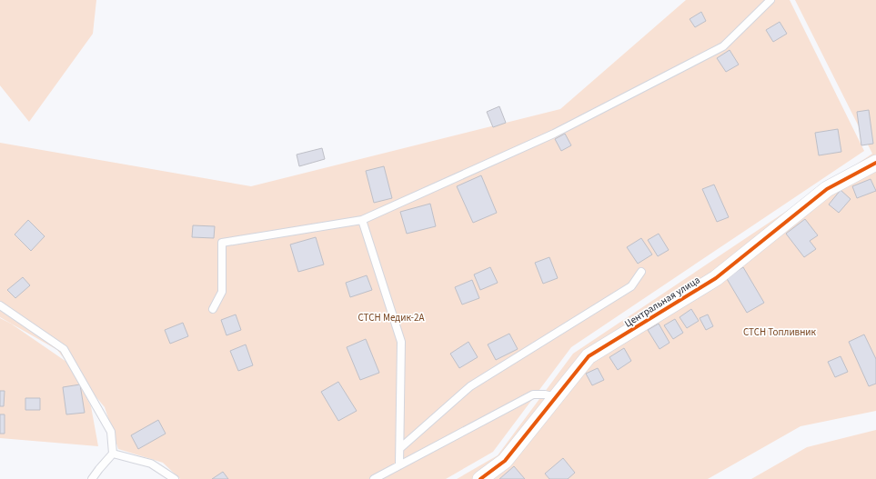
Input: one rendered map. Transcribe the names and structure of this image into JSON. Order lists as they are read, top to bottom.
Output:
{
  "streets": {
    "street": ["Центральная улица"]
  },
  "parks": ["СТСН Медик-2А", "СТСН Топливник"]
}
